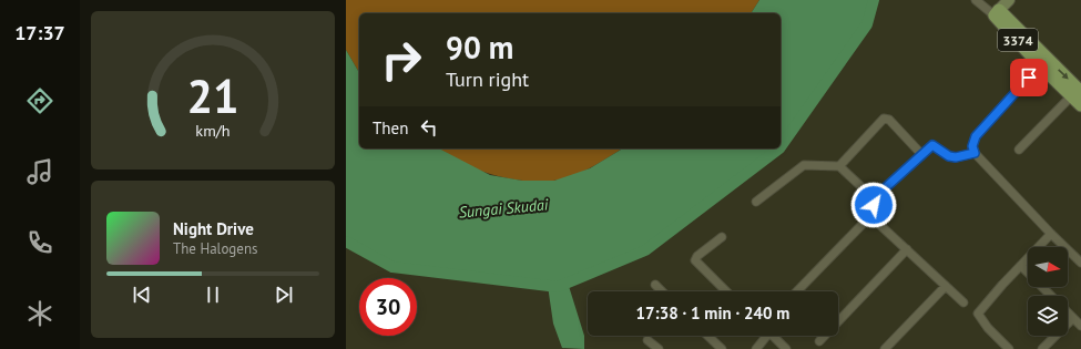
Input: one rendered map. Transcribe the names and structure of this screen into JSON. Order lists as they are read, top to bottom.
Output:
{
  "streets": {
    "main road": ["3374"]
  },
  "water": ["Sungai Skudai"],
  "north": "right",
  "page": {
    "tabs": "17:37",
    "turn": ["90 m", "Turn right"],
    "then": "Then",
    "song": ["Night Drive", "The Halogens"],
    "limit": "30",
    "trip": "17:38 · 1 min · 240 m",
    "gauge": ["21", "km/h"]
  }
}
